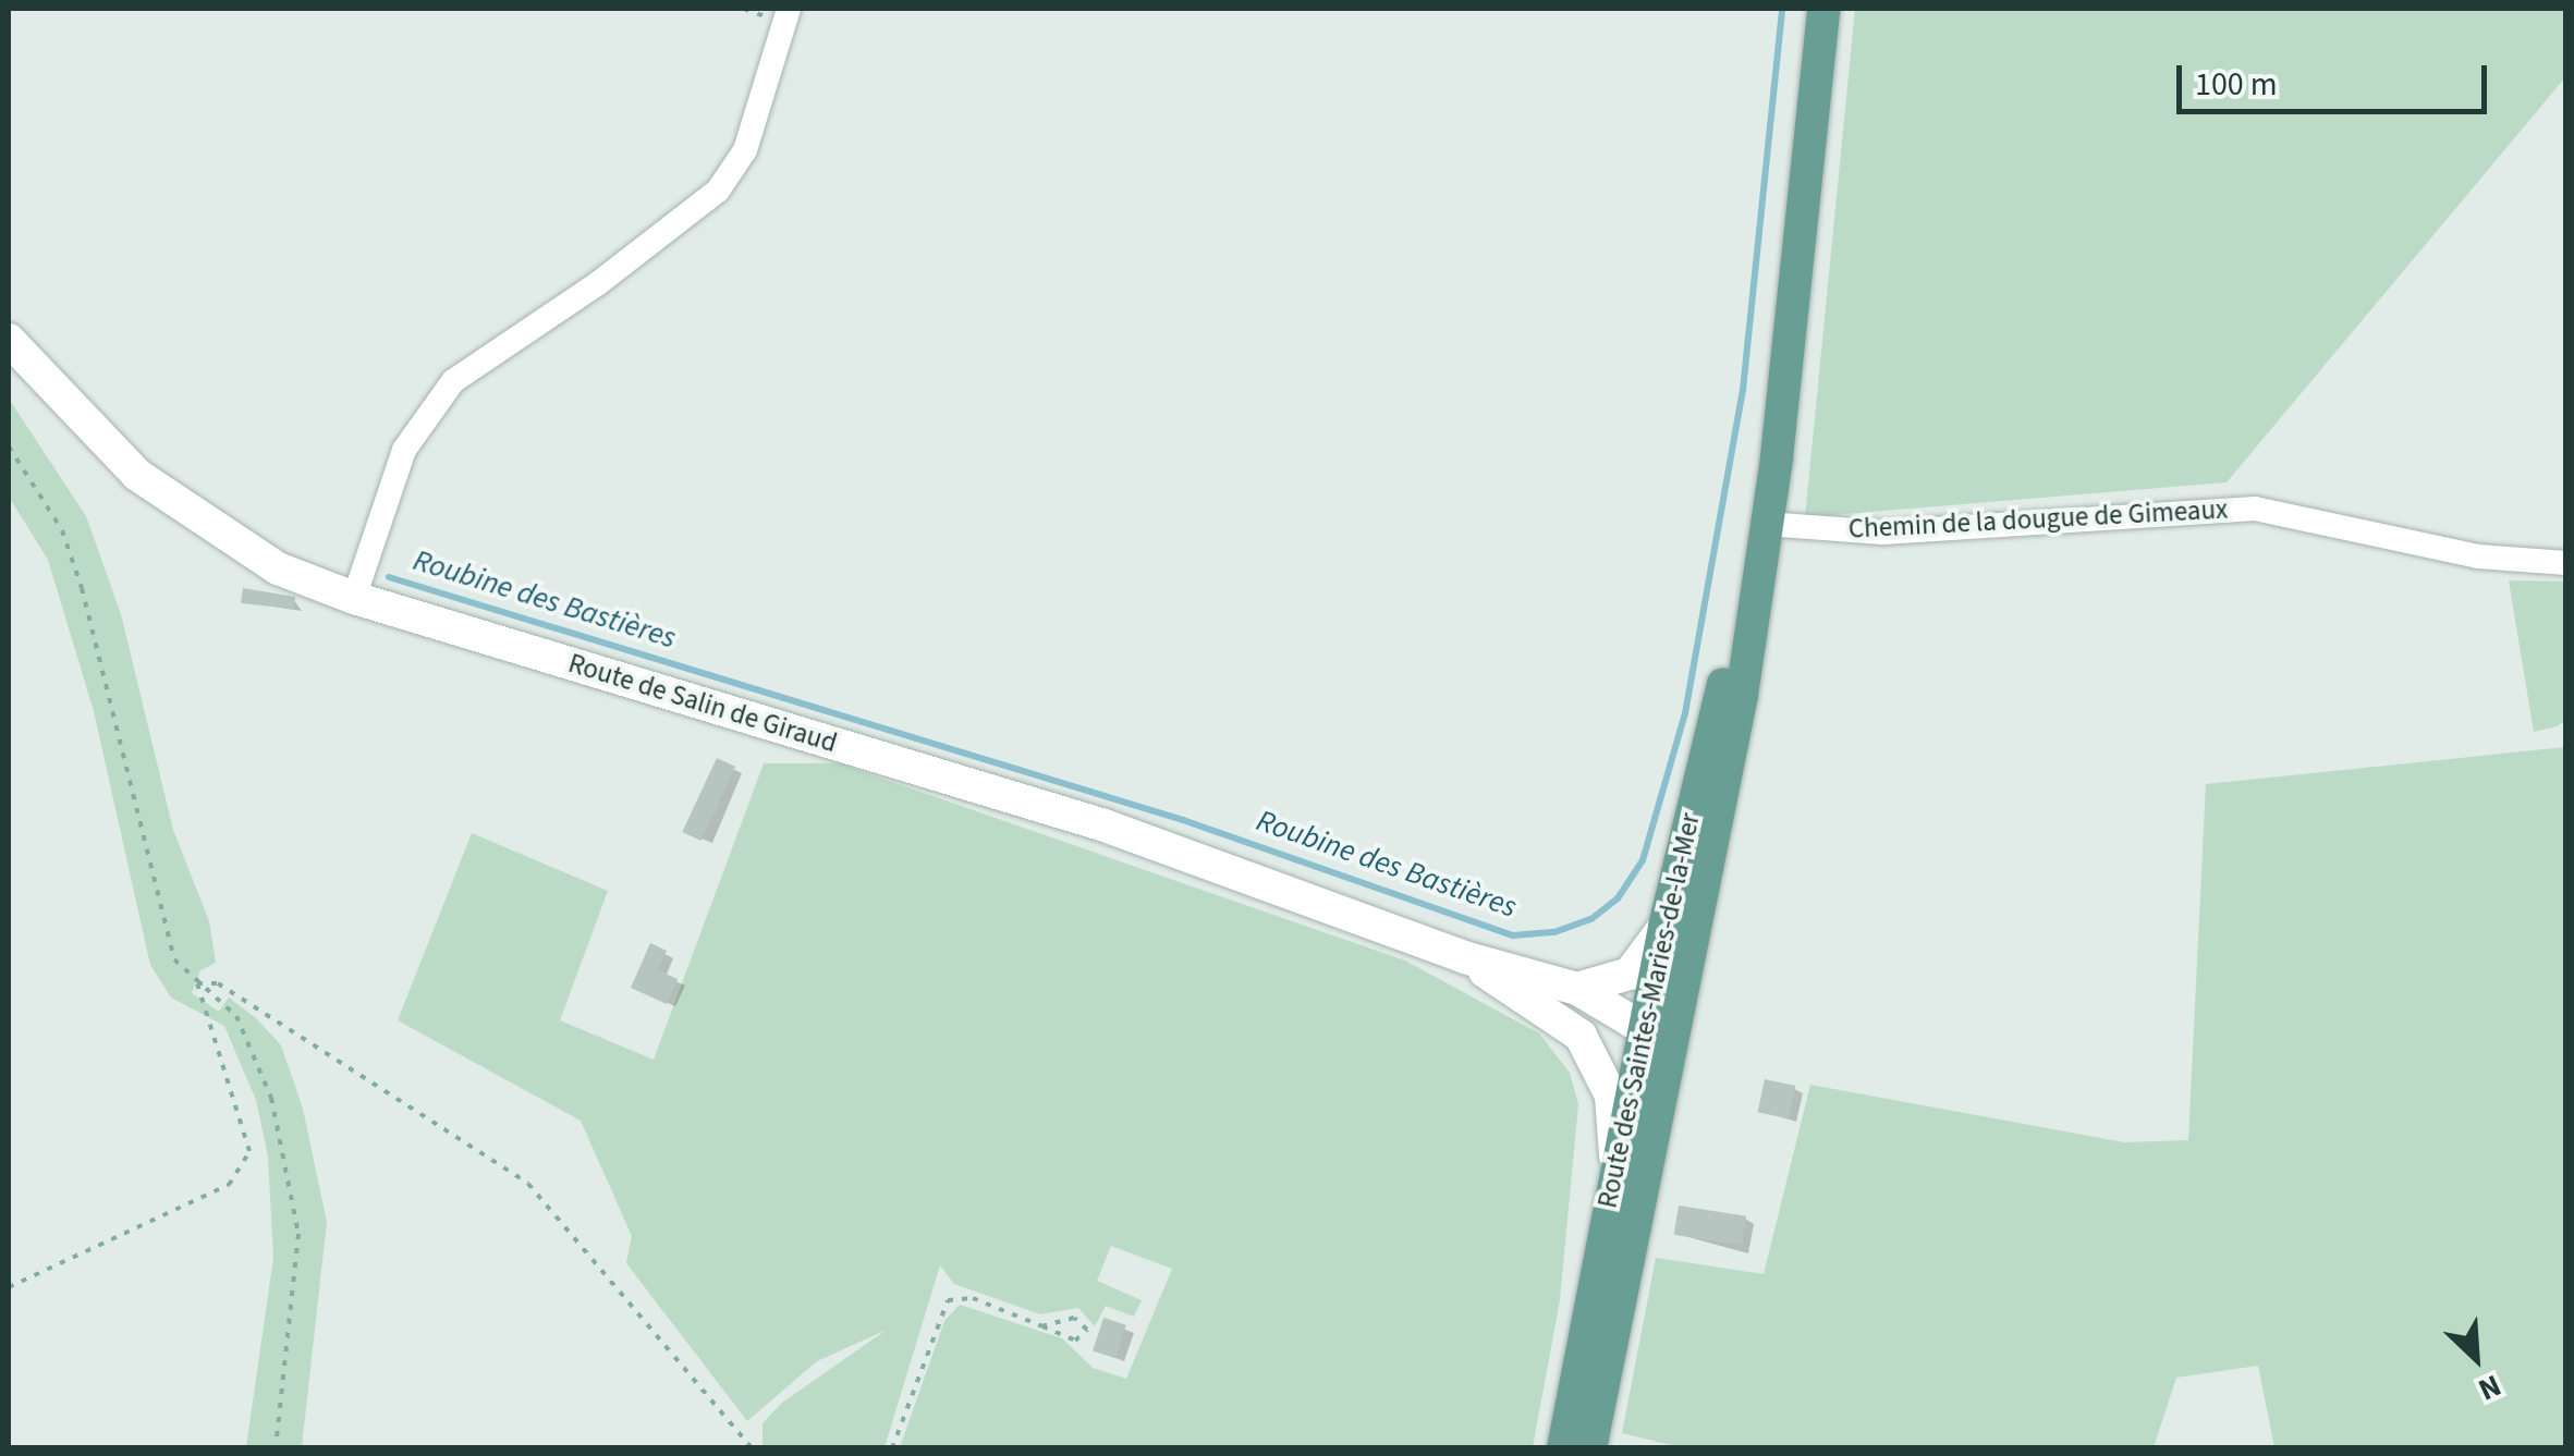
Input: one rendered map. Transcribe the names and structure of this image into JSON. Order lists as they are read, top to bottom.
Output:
{
  "streets": {
    "main road": ["Route de Salin de Giraud", "Route des Saintes-Maries-de-la-Mer"],
    "street": ["Chemin de la dougue de Gimeaux"]
  },
  "crossings": [
    ["Chemin de la dougue de Gimeaux", "Route des Saintes-Maries-de-la-Mer"],
    ["Route de Salin de Giraud", "Route des Saintes-Maries-de-la-Mer"]
  ],
  "water": ["Roubine des Bastières"],
  "scale_bar": "100 m",
  "north": "bottom right"
}
